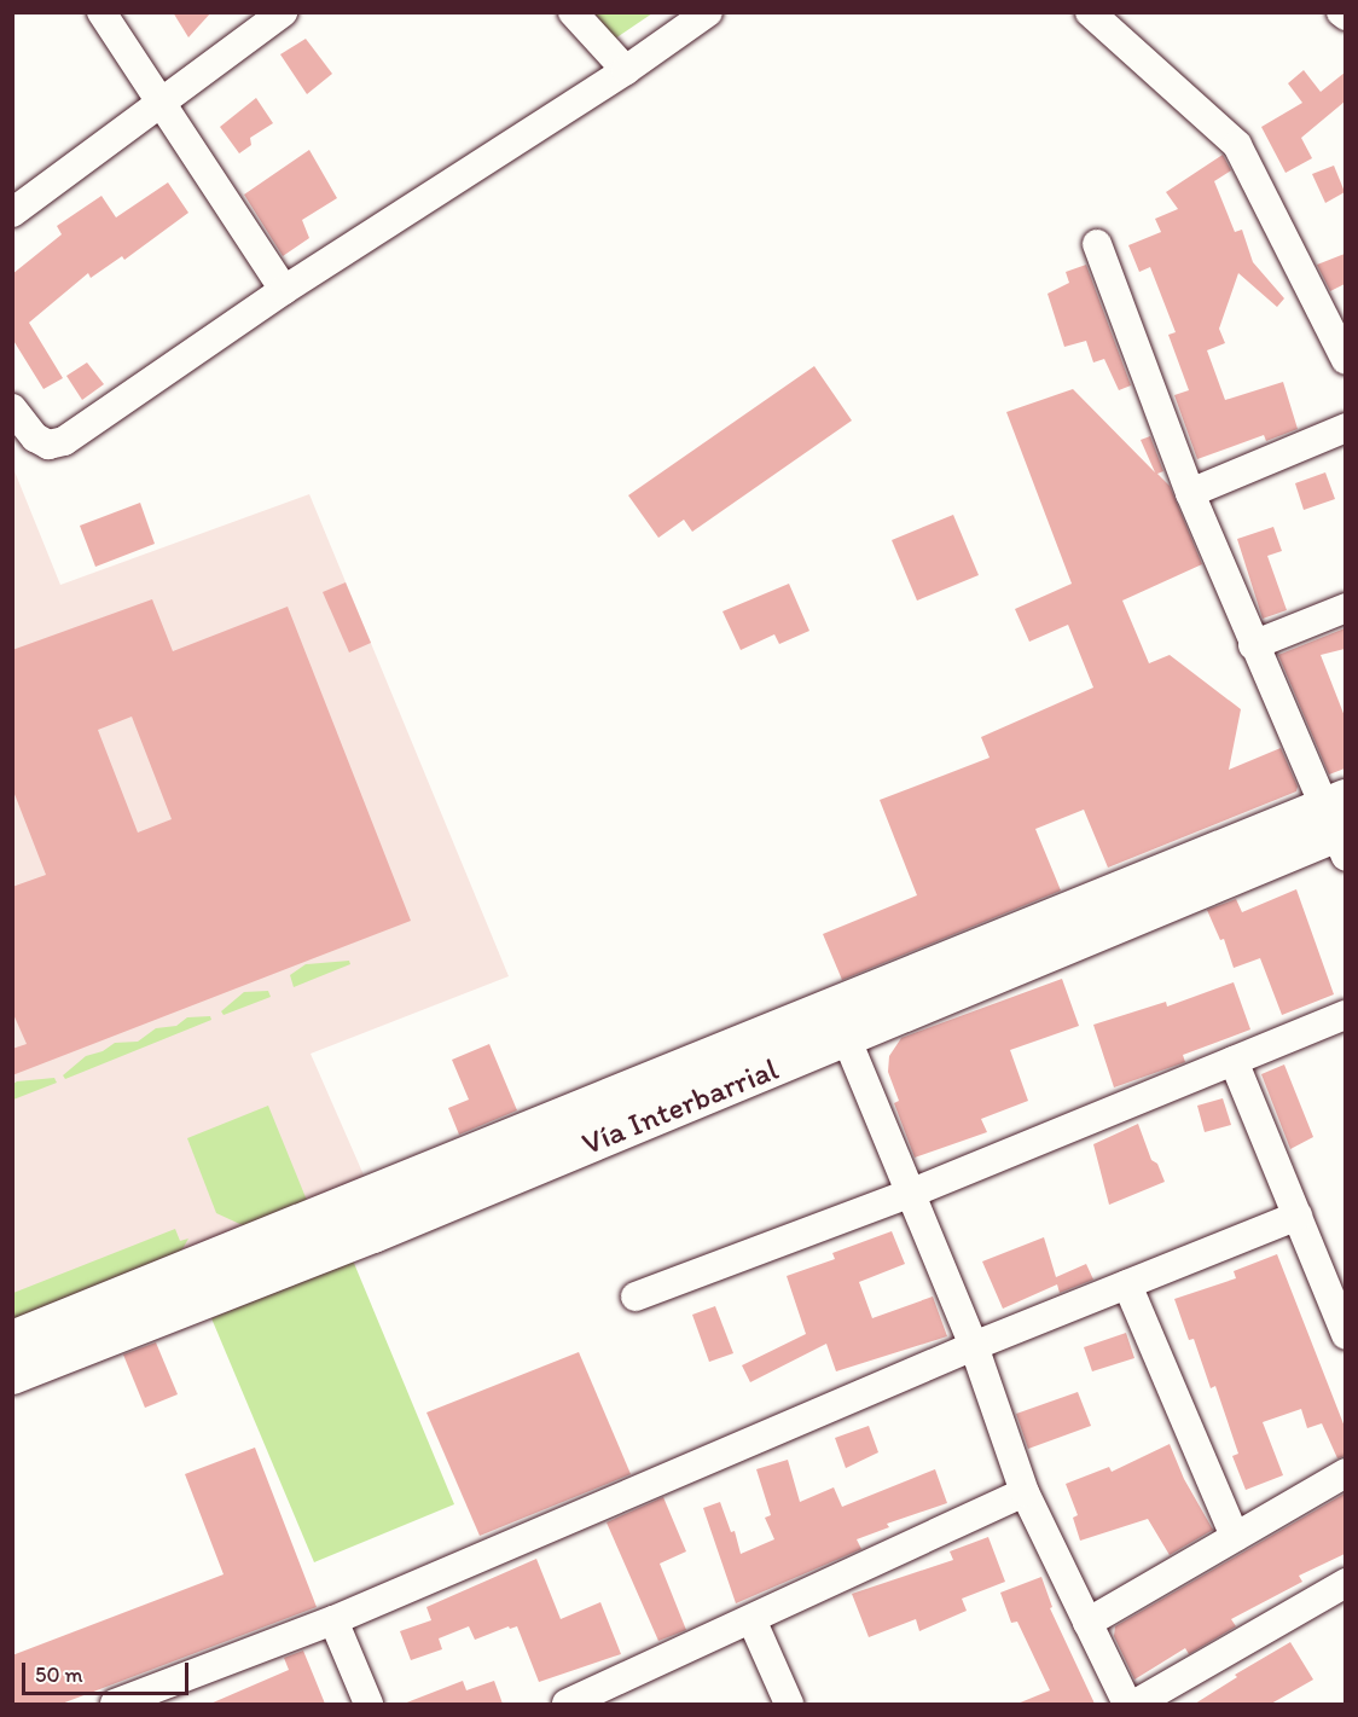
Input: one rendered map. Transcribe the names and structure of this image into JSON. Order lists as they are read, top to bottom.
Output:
{
  "streets": {
    "main road": ["Vía Interbarrial"]
  },
  "scale_bar": "50 m"
}
